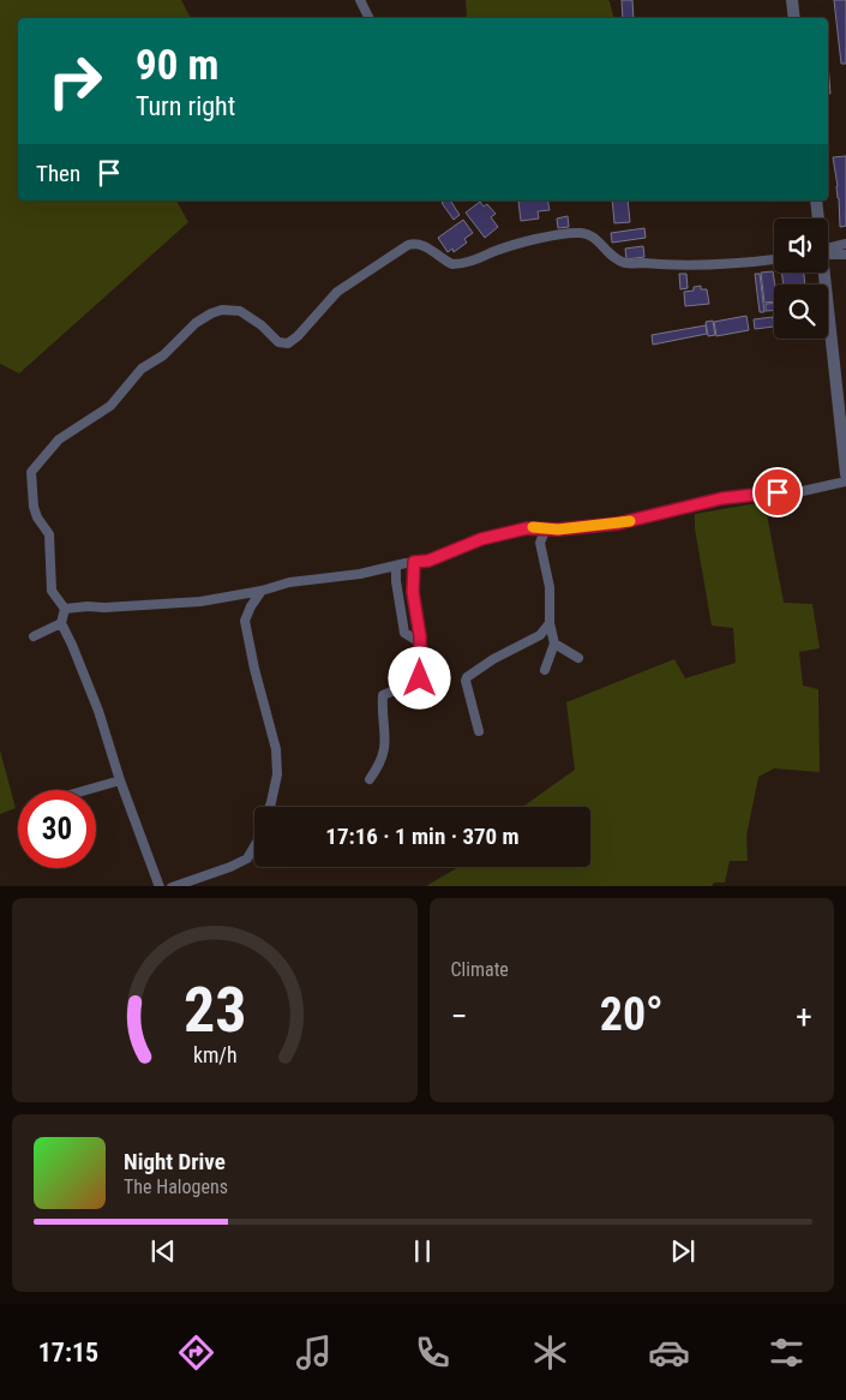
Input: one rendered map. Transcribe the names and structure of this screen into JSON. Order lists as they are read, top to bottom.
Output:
{
  "page": {
    "turn": ["90 m", "Turn right"],
    "then": "Then",
    "limit": "30",
    "trip": "17:16 · 1 min · 370 m",
    "tile": "Climate",
    "heat": ["−", "20°", "+"],
    "song": ["Night Drive", "The Halogens"],
    "tabs": "17:15",
    "gauge": ["23", "km/h"]
  }
}
